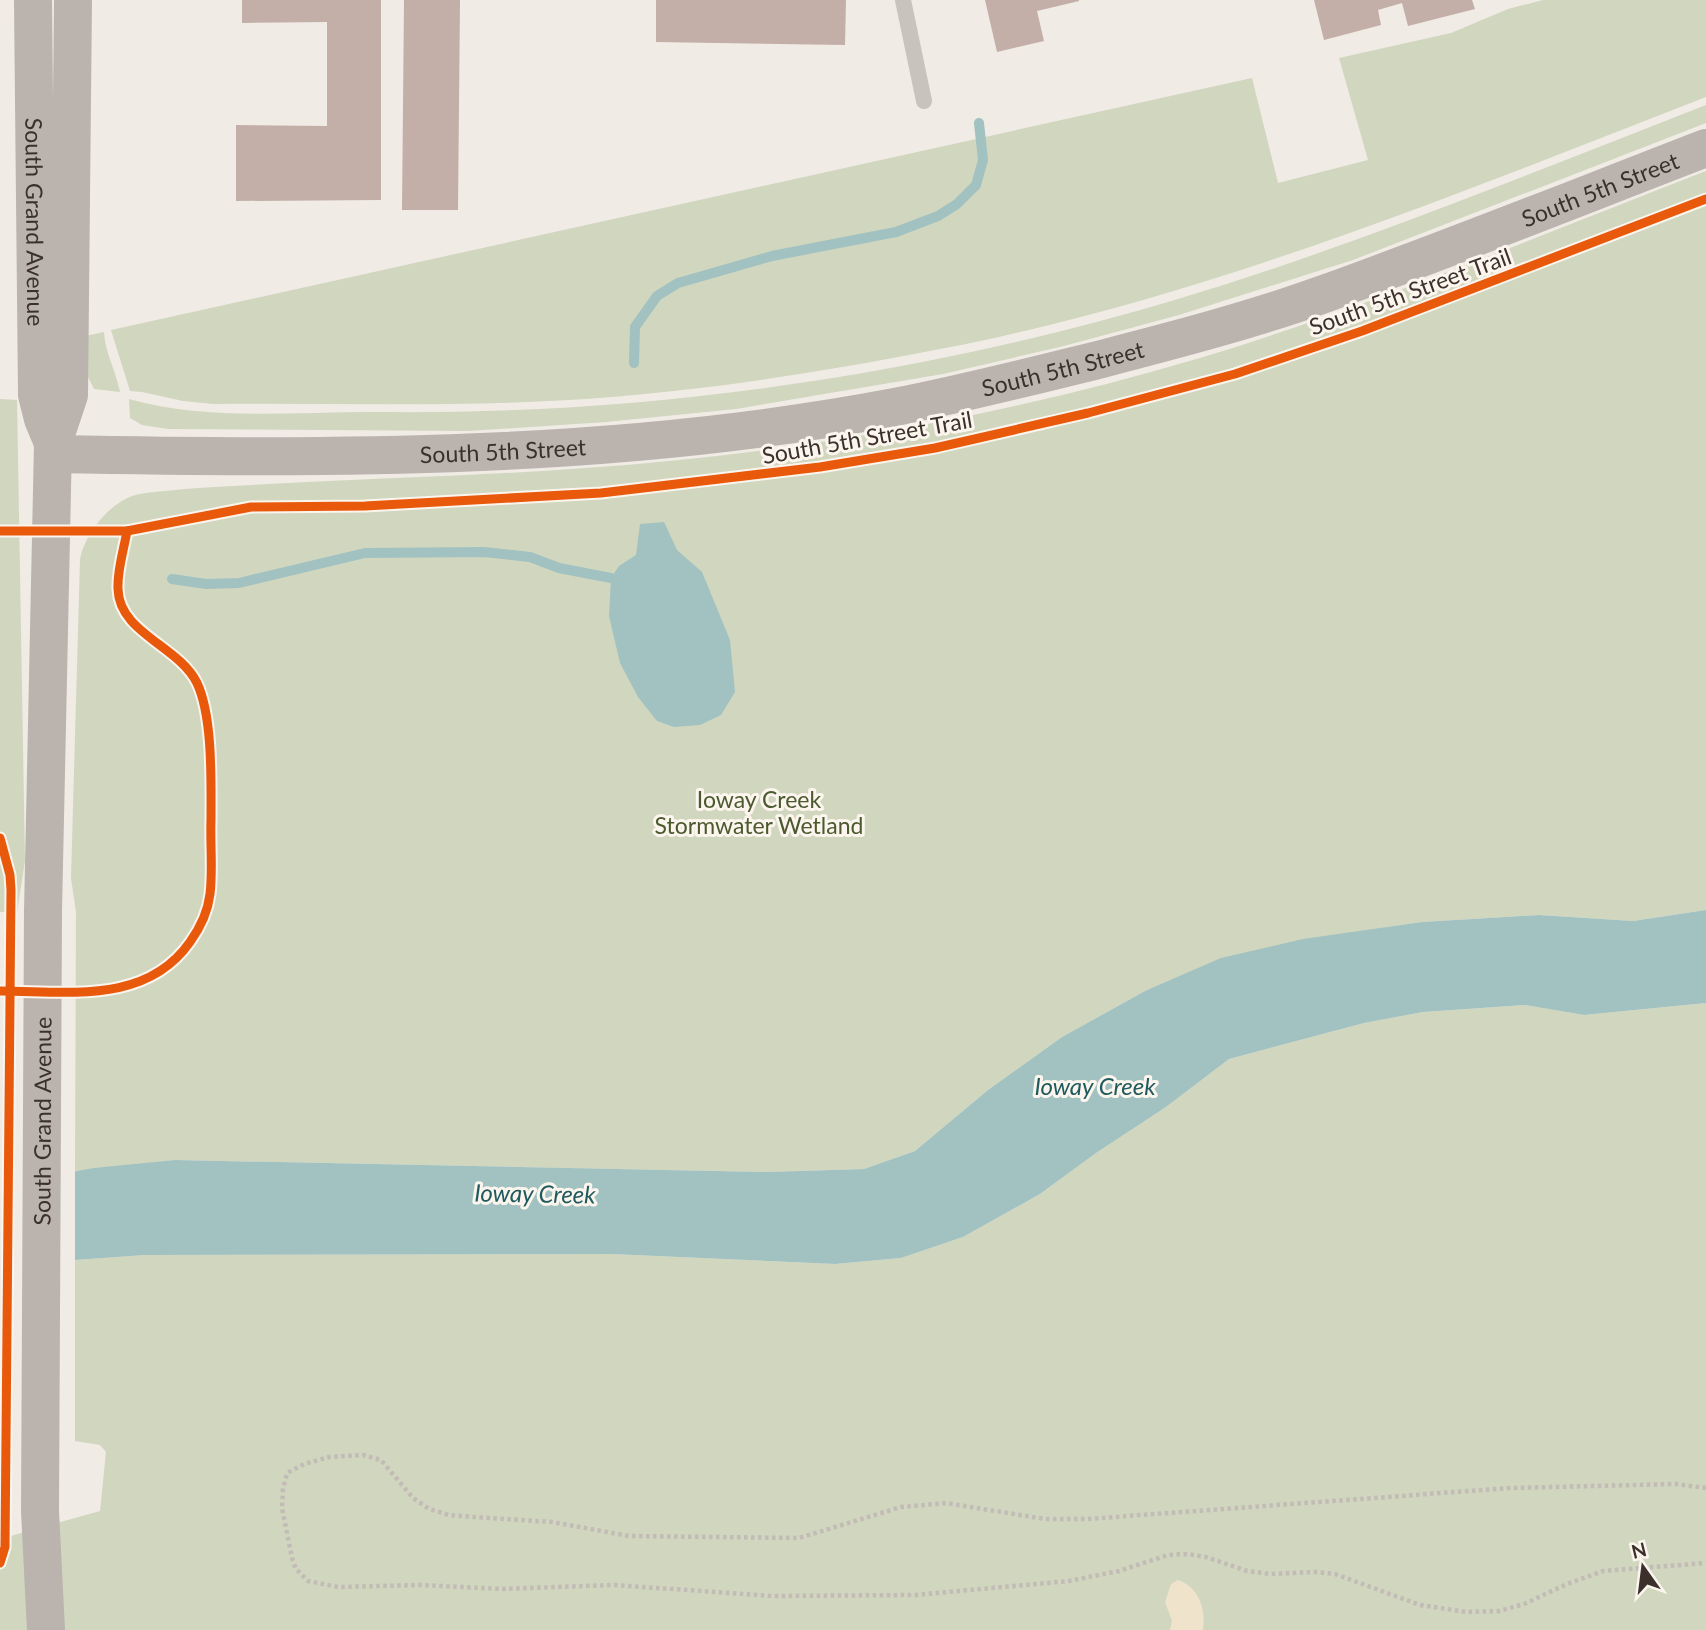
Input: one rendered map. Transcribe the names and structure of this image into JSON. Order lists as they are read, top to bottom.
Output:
{
  "streets": {
    "street": ["South 5th Street", "South Grand Avenue"],
    "cycle path": ["South 5th Street Trail"]
  },
  "crossings": [
    ["South 5th Street", "South Grand Avenue"]
  ],
  "water": ["Ioway Creek"],
  "parks": ["Ioway Creek Stormwater Wetland"],
  "north": "top"
}
